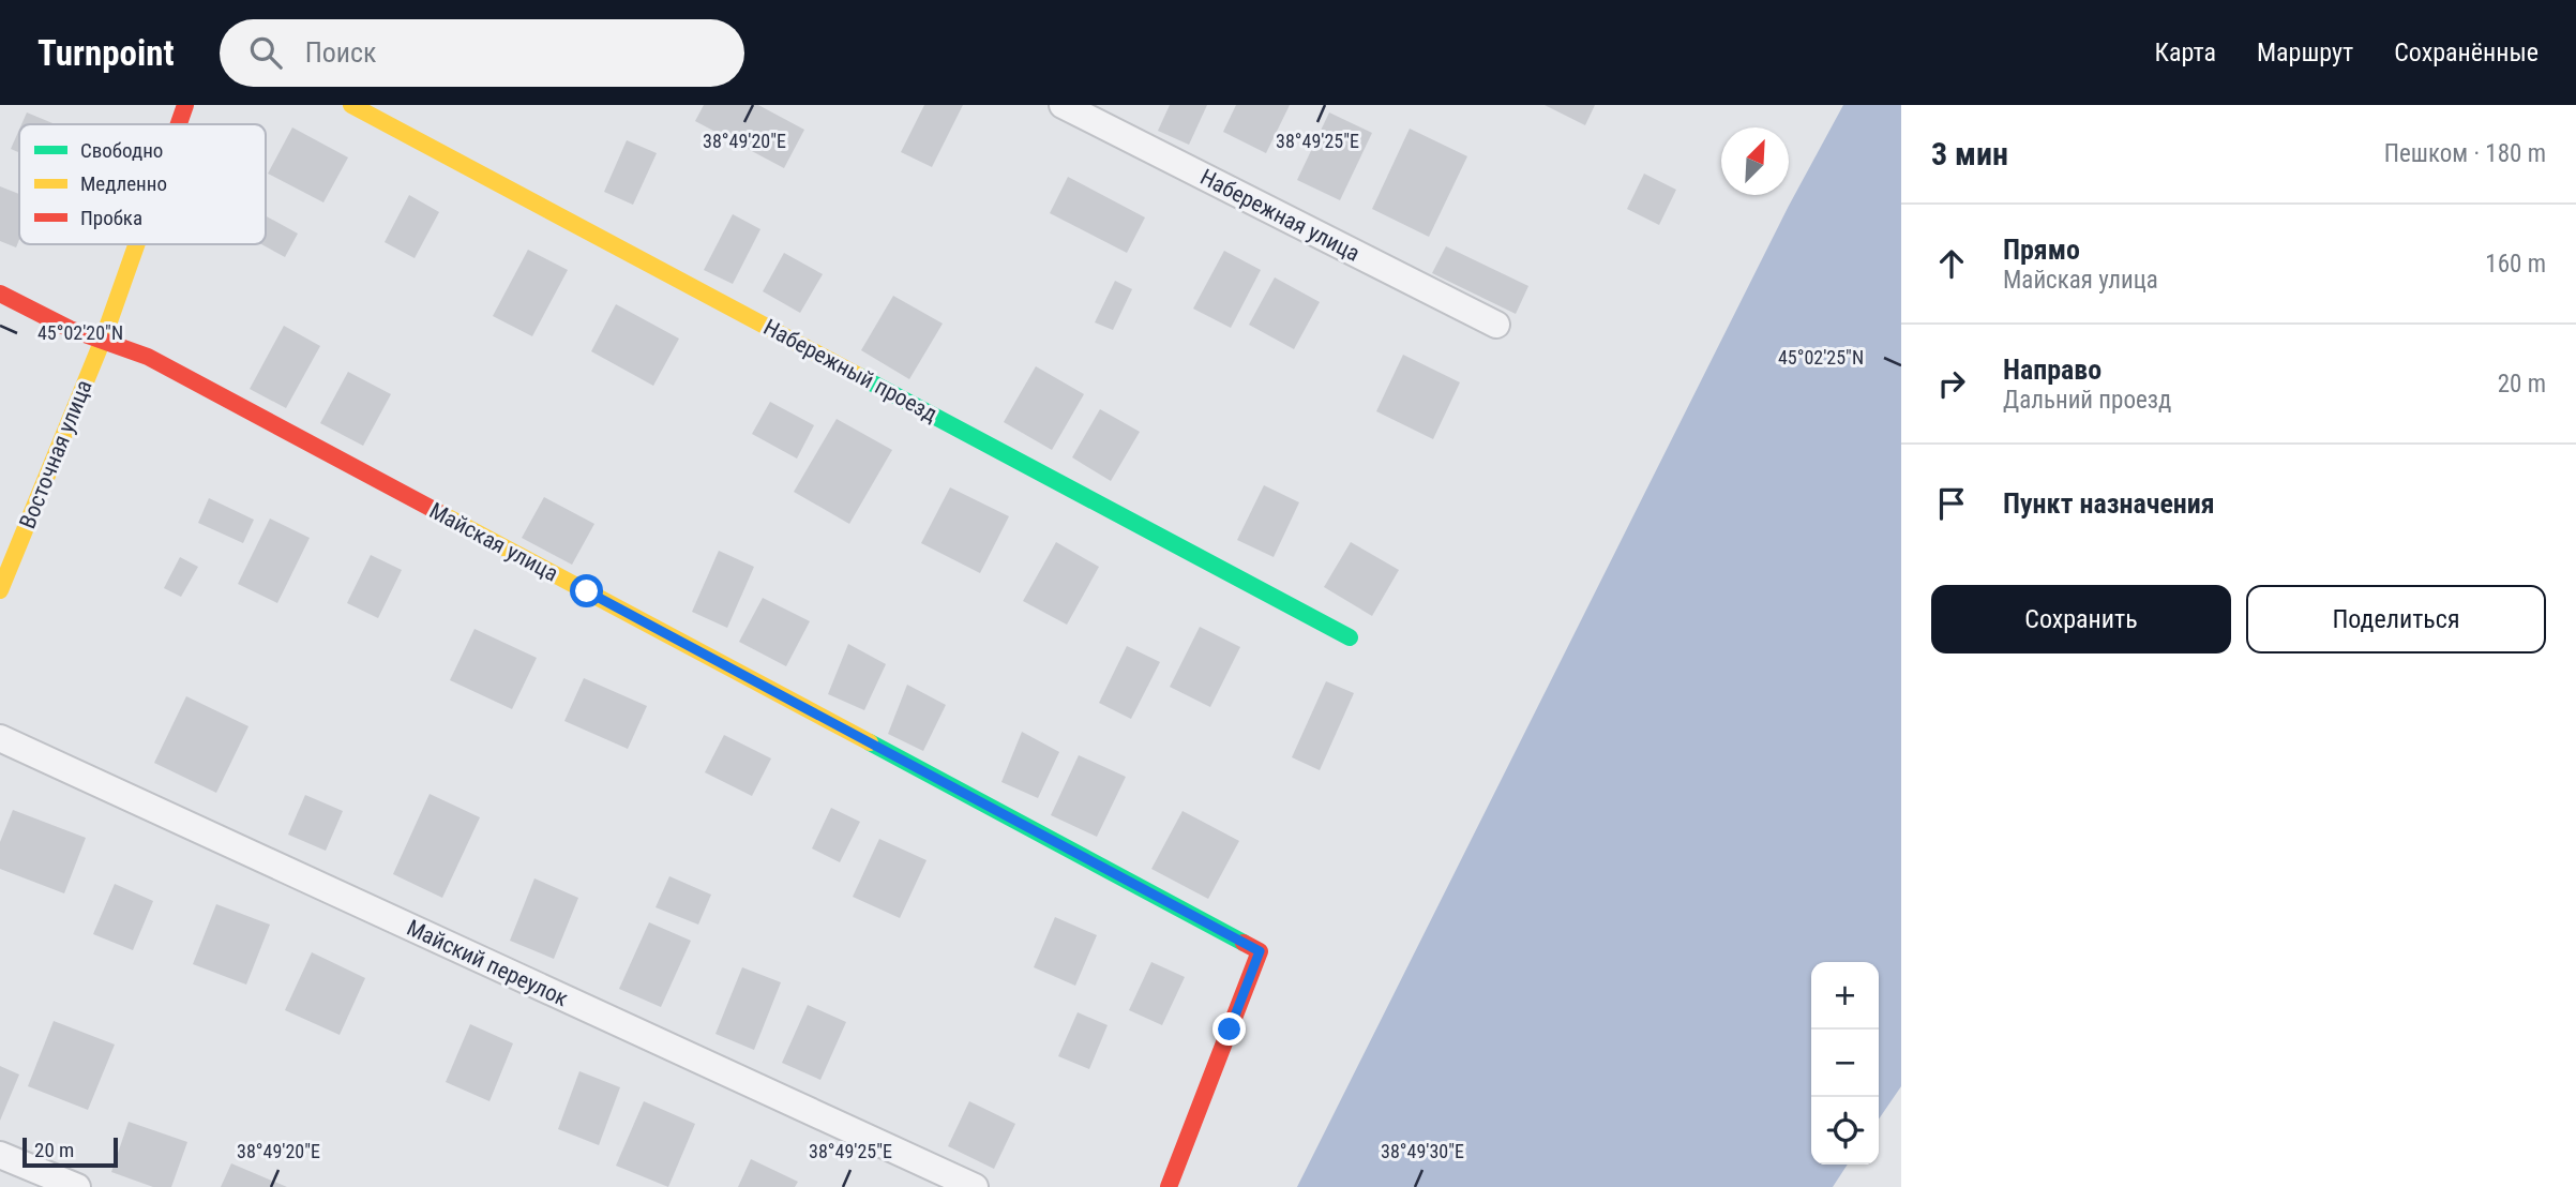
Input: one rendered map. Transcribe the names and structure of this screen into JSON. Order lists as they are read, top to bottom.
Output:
{
  "streets": {
    "street": [
      "Набережная улица",
      "Набережный проезд",
      "Восточная улица",
      "Майская улица",
      "Майский переулок"
    ]
  },
  "crossings": [
    ["Восточная улица", "Майская улица"]
  ],
  "legend": ["Свободно", "Медленно", "Пробка"],
  "scale_bar": "20 m",
  "north": "top right",
  "page": {
    "header": "Turnpoint",
    "search": "Поиск",
    "nav": ["Карта", "Маршрут", "Сохранённые"],
    "heading": ["3 мин", "Пешком · 180 m"],
    "list": [
      ["Прямо", "Майская улица", "160 m"],
      ["Направо", "Дальний проезд", "20 m"],
      "Пункт назначения"
    ],
    "buttons": ["Сохранить", "Поделиться"],
    "map_buttons": ["+", "−"],
    "scale": "20 m"
  },
  "coordinates": [
    "38°49'20\"E",
    "38°49'25\"E",
    "45°02'20\"N",
    "45°02'25\"N",
    "38°49'30\"E"
  ]
}
